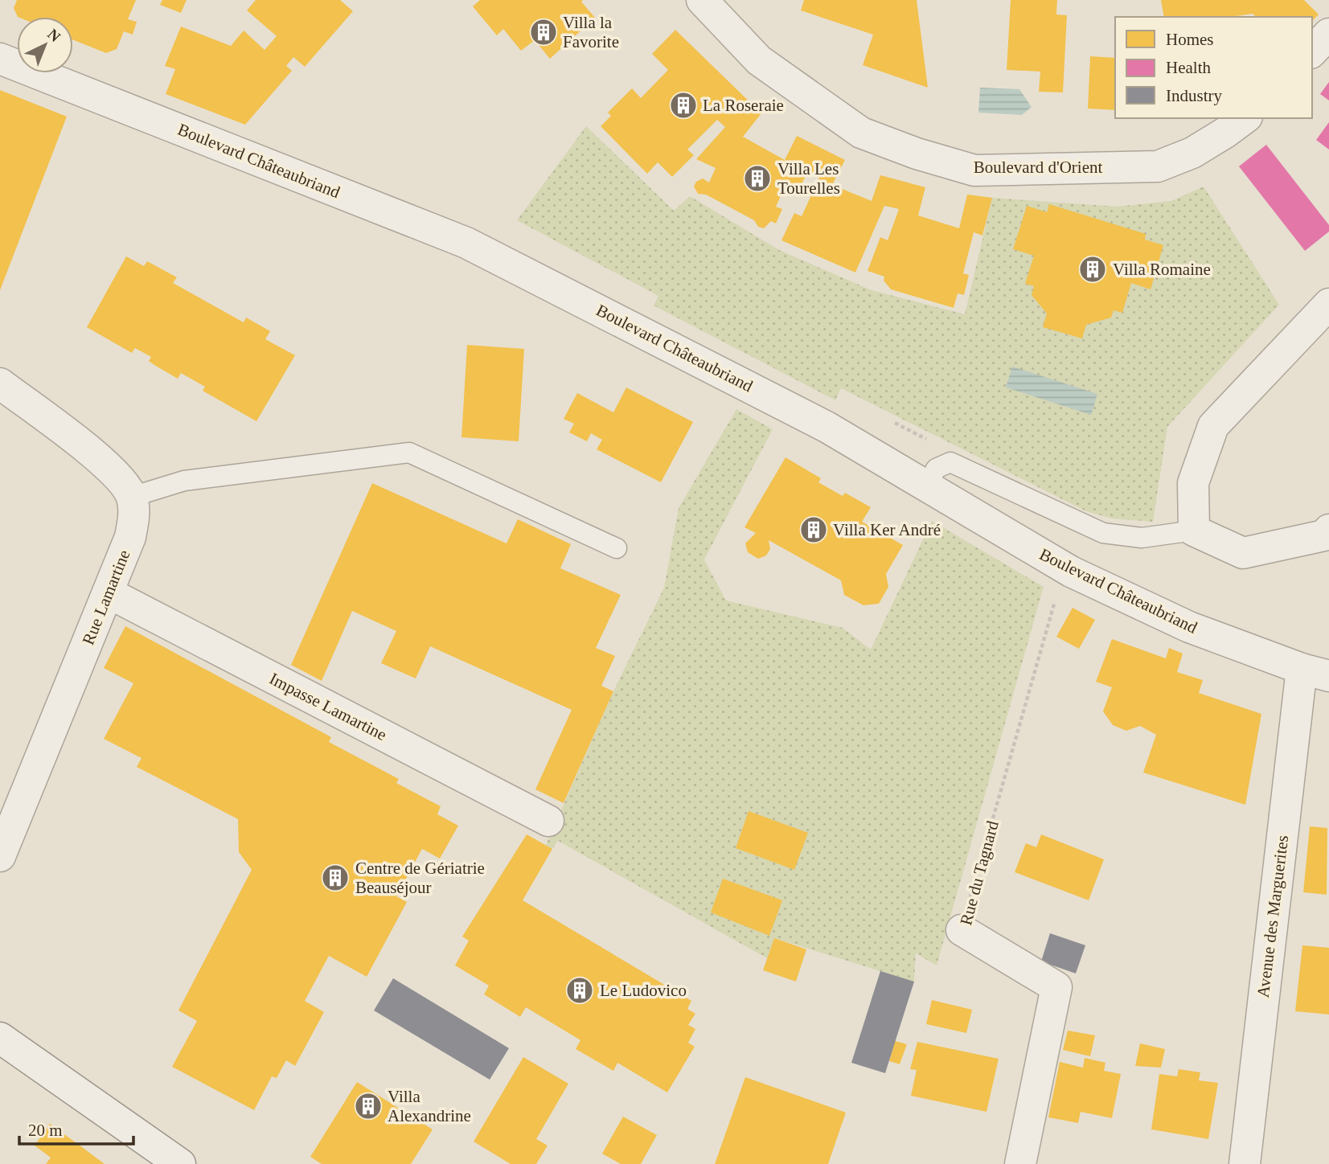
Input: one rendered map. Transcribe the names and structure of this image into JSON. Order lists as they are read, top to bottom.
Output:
{
  "streets": {
    "street": [
      "Boulevard Châteaubriand",
      "Boulevard d'Orient",
      "Rue Lamartine",
      "Impasse Lamartine",
      "Rue du Tagnard",
      "Avenue des Marguerites"
    ]
  },
  "crossings": [
    ["Boulevard Châteaubriand", "Rue du Tagnard"],
    ["Boulevard Châteaubriand", "Avenue des Marguerites"],
    ["Rue Lamartine", "Impasse Lamartine"]
  ],
  "places": {
    "building": [
      "Villa la Favorite",
      "La Roseraie",
      "Villa Les Tourelles",
      "Villa Romaine",
      "Villa Ker André",
      "Centre de Gériatrie Beauséjour",
      "Le Ludovico",
      "Villa Alexandrine"
    ]
  },
  "legend": ["Homes", "Health", "Industry"],
  "scale_bar": "20 m",
  "north": "top right"
}
